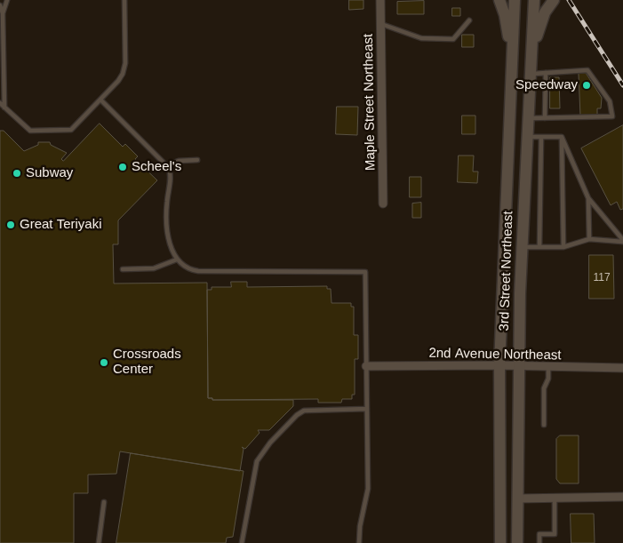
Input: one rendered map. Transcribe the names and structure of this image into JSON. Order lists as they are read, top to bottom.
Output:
{
  "streets": {
    "main road": ["3rd Street Northeast"],
    "street": ["Maple Street Northeast", "2nd Avenue Northeast"]
  },
  "crossings": [
    ["3rd Street Northeast", "2nd Avenue Northeast"]
  ],
  "places": [
    "Speedway",
    "Scheel's",
    "Subway",
    "Great Teriyaki",
    "Crossroads Center"
  ],
  "house_numbers": ["117"]
}
